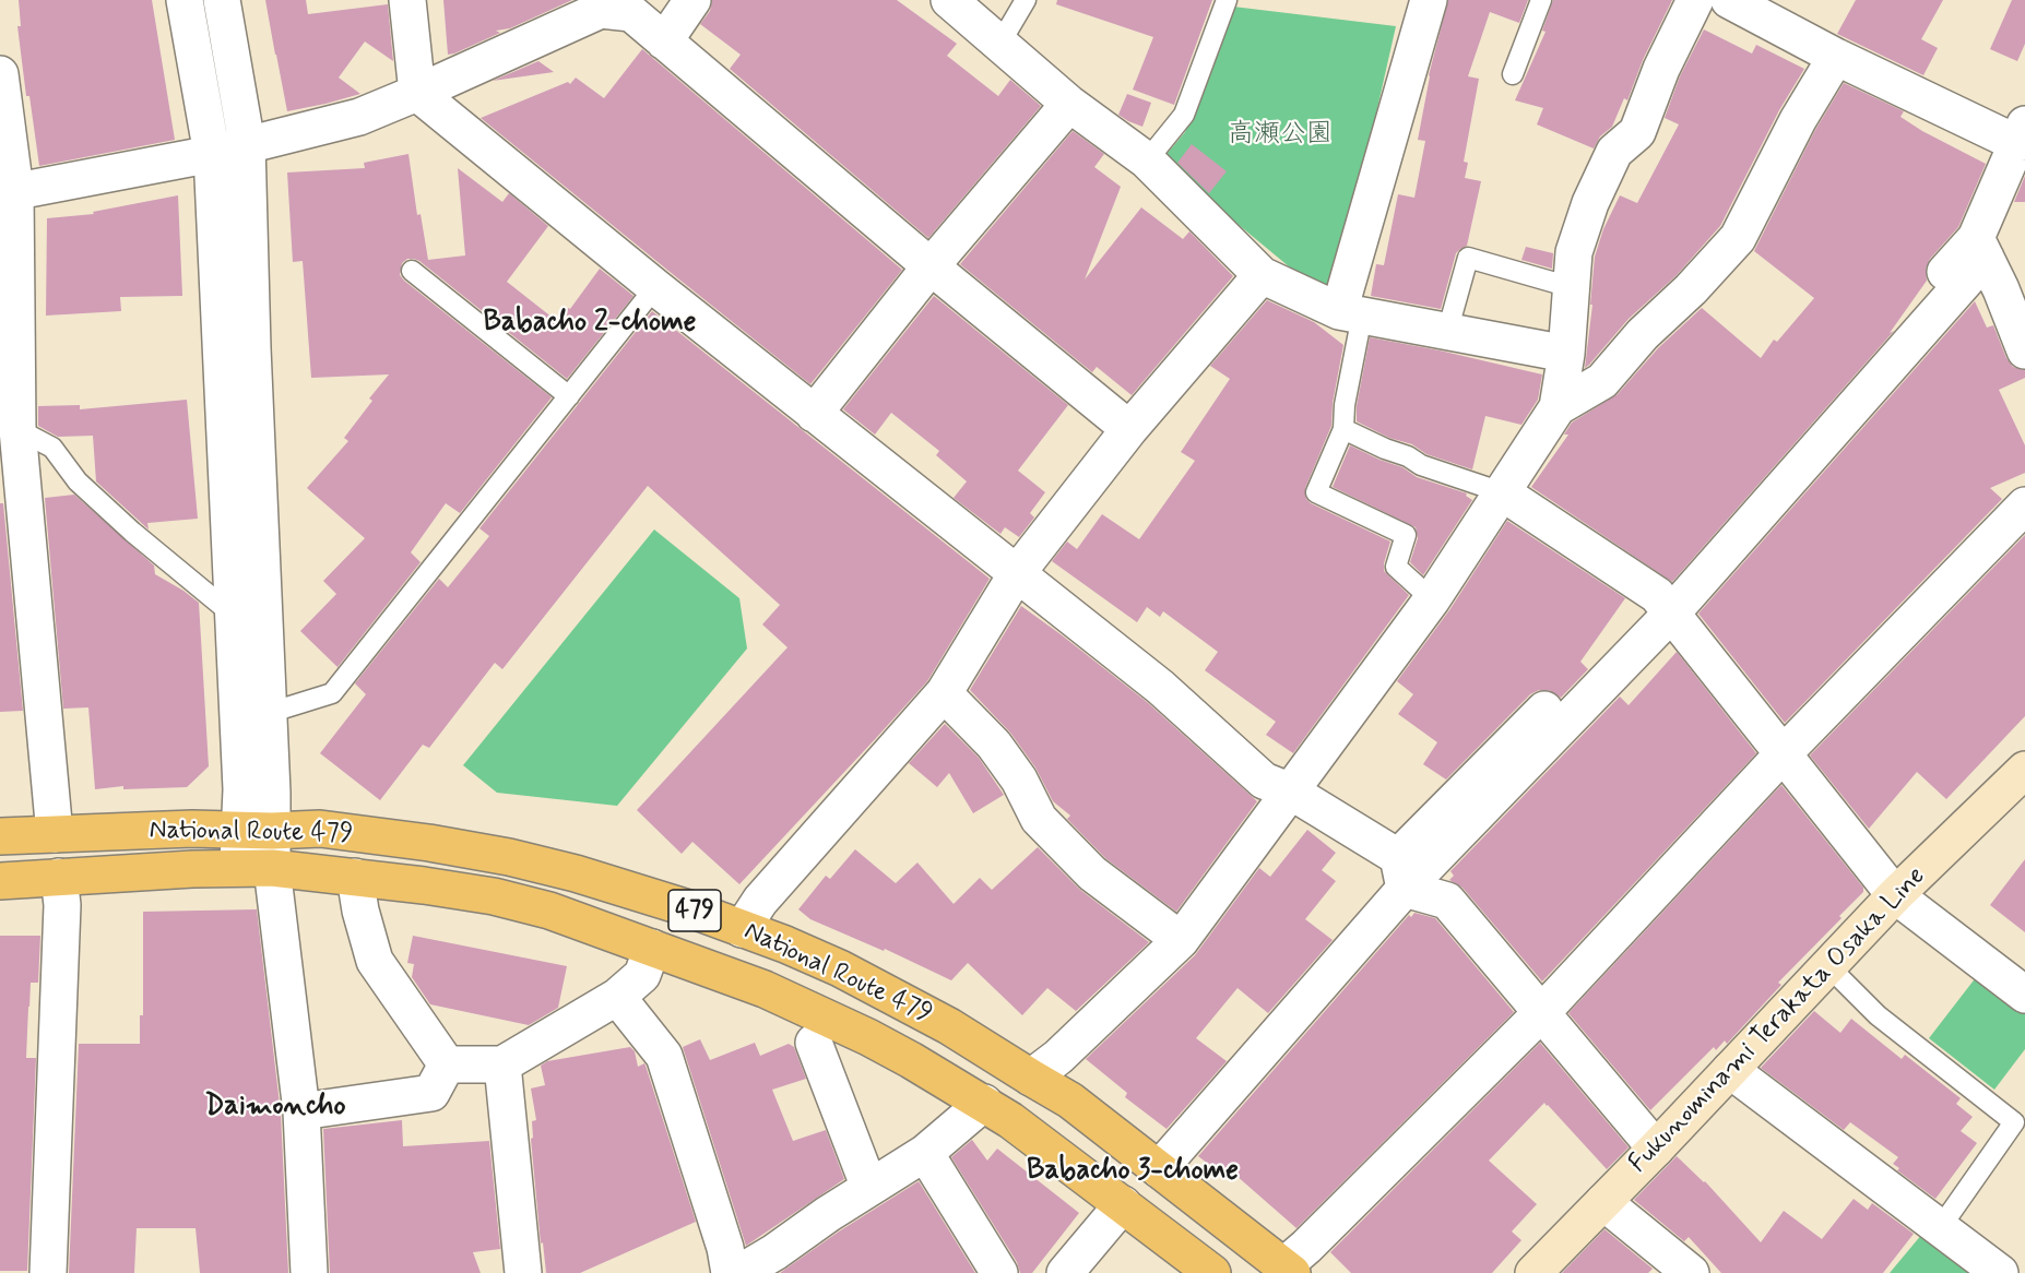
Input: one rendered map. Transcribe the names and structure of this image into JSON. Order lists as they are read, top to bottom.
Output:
{
  "streets": {
    "highway": ["National Route 479", "479"],
    "main road": ["Fukunominami Terakata Osaka Line"]
  },
  "districts": ["Babacho 2-chome", "Daimoncho", "Babacho 3-chome"],
  "parks": ["高瀬公園"]
}
